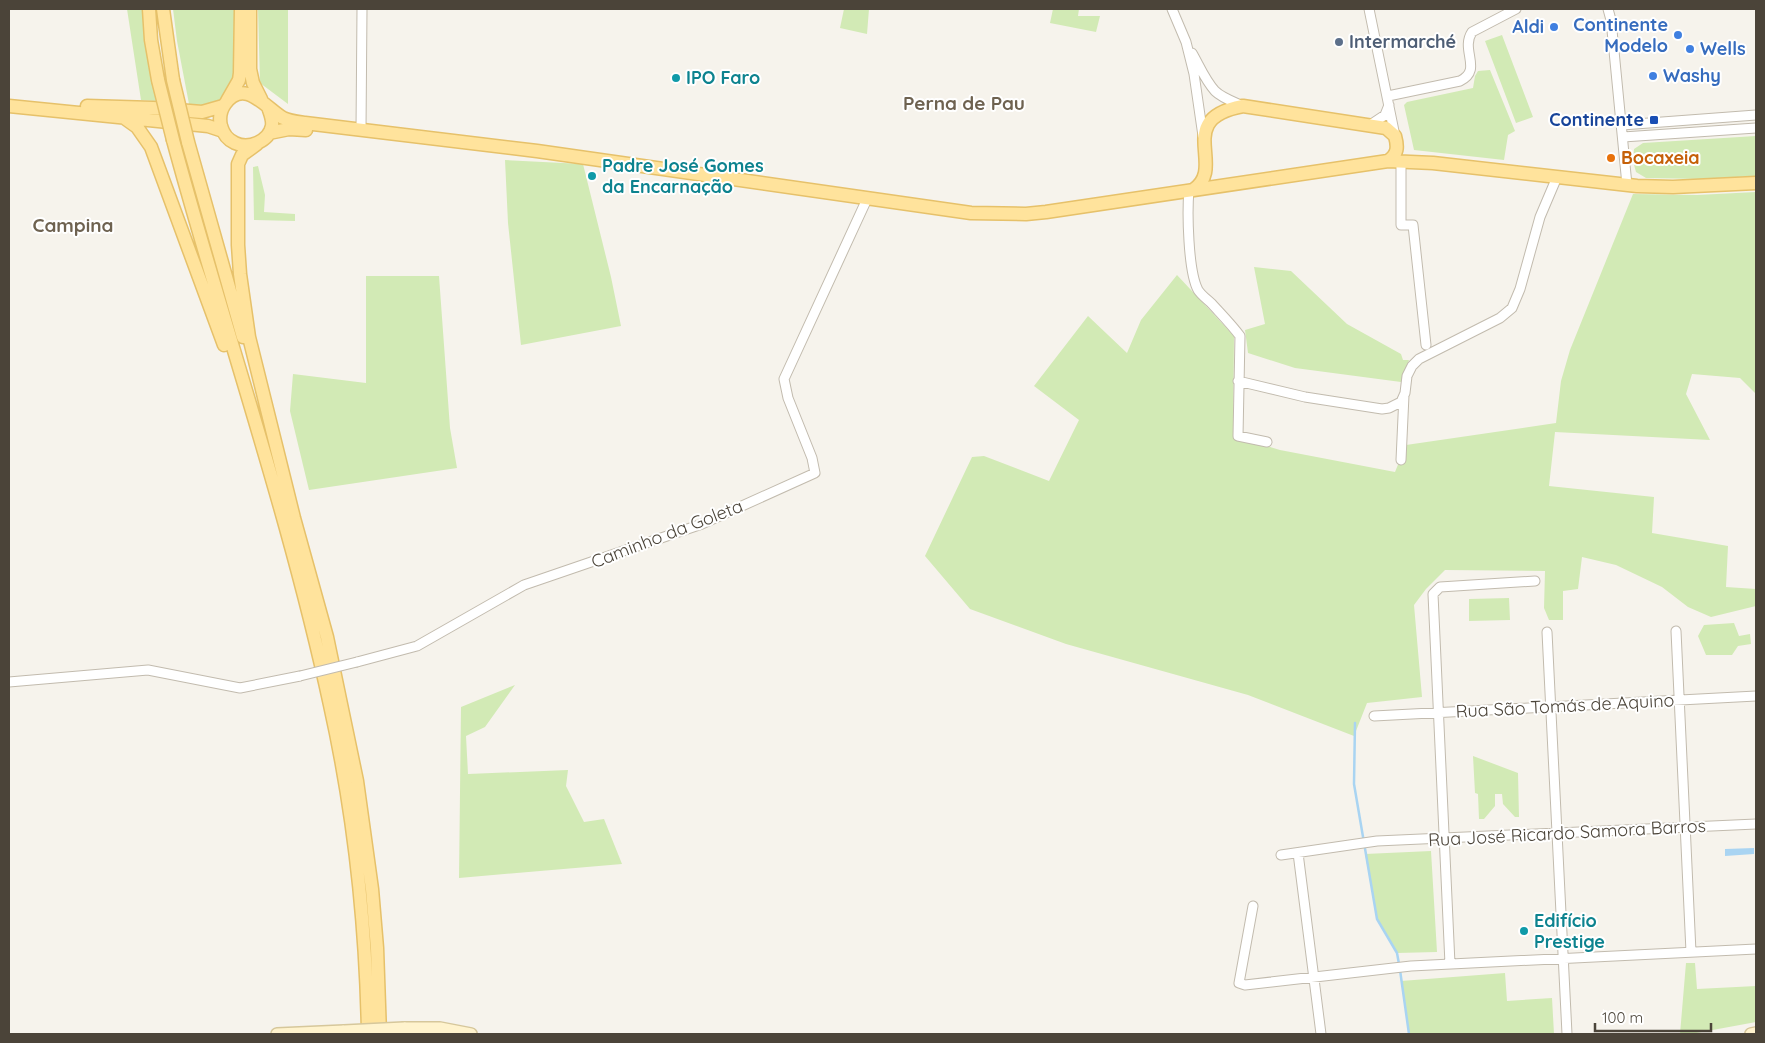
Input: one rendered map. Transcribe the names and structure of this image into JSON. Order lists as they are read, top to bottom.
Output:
{
  "streets": {
    "street": ["Caminho da Goleta", "Rua São Tomás de Aquino", "Rua José Ricardo Samora Barros"]
  },
  "districts": ["Perna de Pau", "Campina"],
  "places": {
    "other": [
      "Aldi",
      "Continente Modelo",
      "Intermarché",
      "Wells",
      "Washy",
      "IPO Faro",
      "Bocaxeia",
      "Padre José Gomes da Encarnação",
      "Edifício Prestige"
    ],
    "transit": ["Continente"]
  },
  "scale_bar": "100 m"
}
